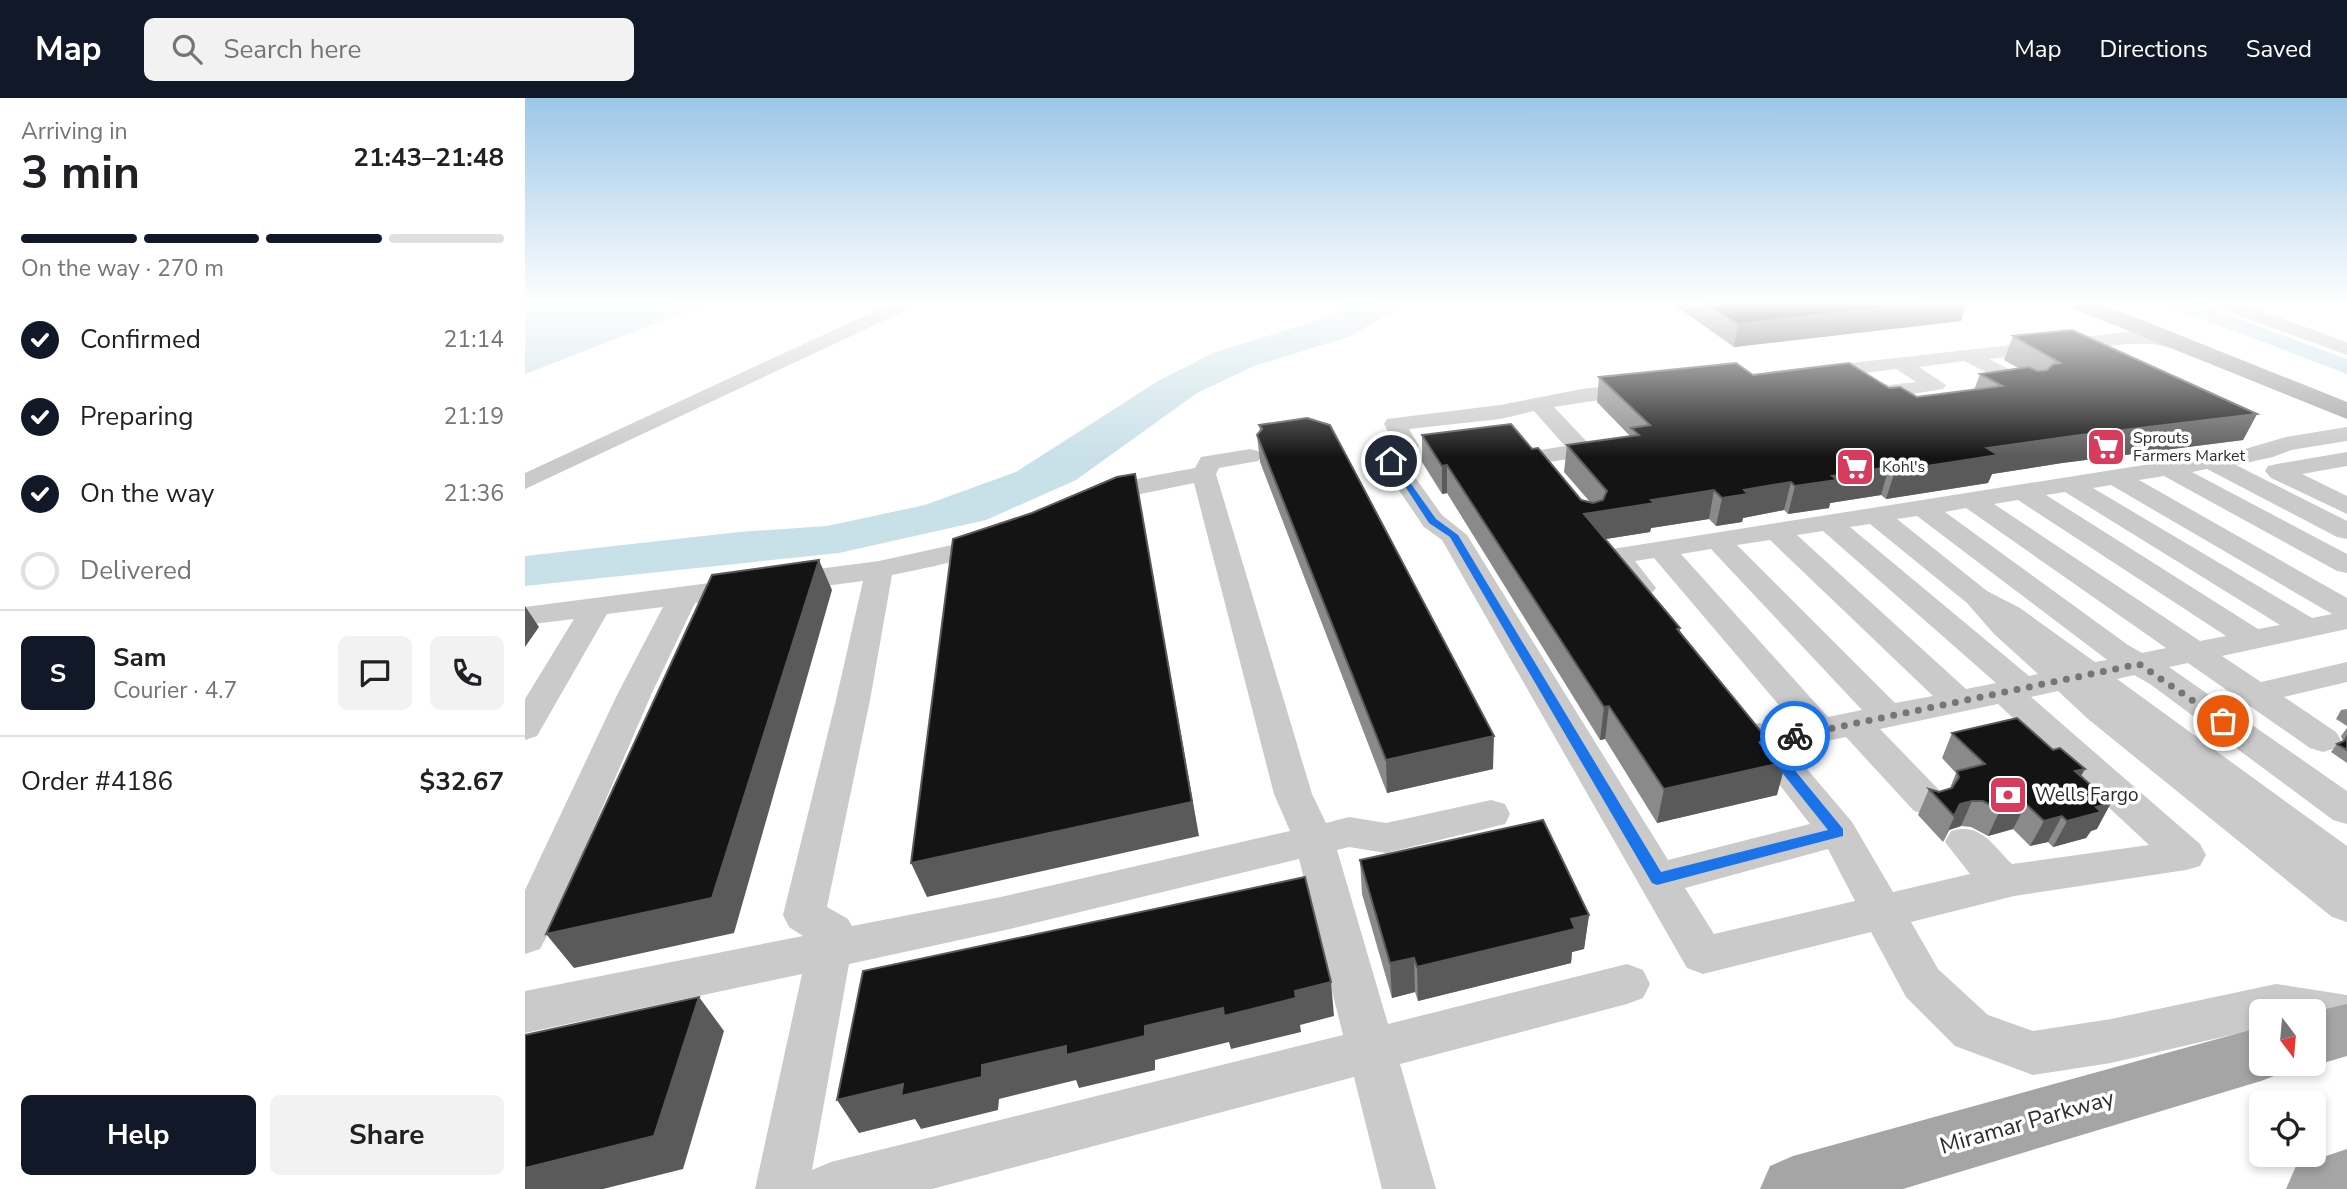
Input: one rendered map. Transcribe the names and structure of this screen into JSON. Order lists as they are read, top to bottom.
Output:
{
  "streets": {
    "main road": ["Miramar Parkway"]
  },
  "places": {
    "supermarket": ["Sprouts Farmers Market", "Kohl's"],
    "bank": ["Wells Fargo"]
  },
  "north": "bottom",
  "page": {
    "header": "Map",
    "search": "Search here",
    "nav": ["Map", "Directions", "Saved"],
    "heading": ["3 min", "Arriving in", "21:43–21:48"],
    "panel": [
      "Sam",
      "Courier · 4.7",
      "Order #4186",
      "$32.67"
    ],
    "bar": "On the way · 270 m",
    "list": [
      ["Confirmed", "21:14"],
      ["Preparing", "21:19"],
      ["On the way", "21:36"],
      "Delivered"
    ],
    "round": "S",
    "buttons": ["Help", "Share"]
  }
}
